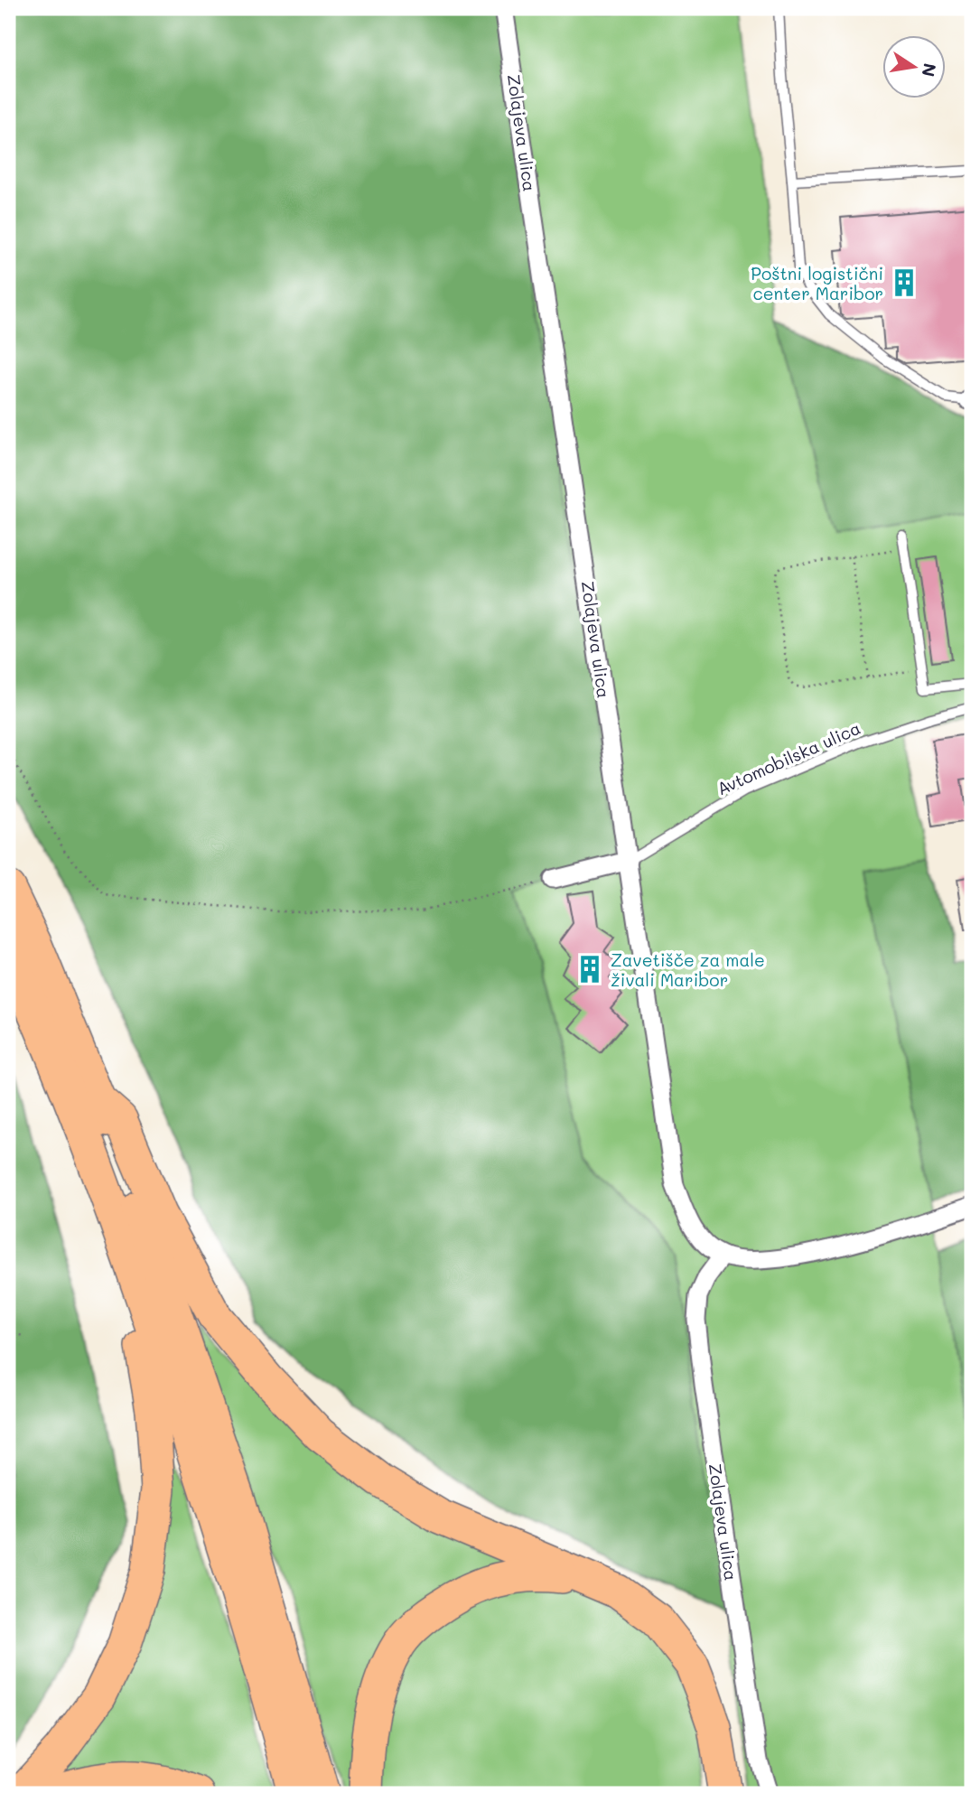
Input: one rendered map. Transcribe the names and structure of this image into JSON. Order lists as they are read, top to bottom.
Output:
{
  "streets": {
    "street": ["Zolajeva ulica"],
    "lane": ["Avtomobilska ulica"]
  },
  "crossings": [
    ["Zolajeva ulica", "Avtomobilska ulica"]
  ],
  "places": {
    "building": ["Poštni logistični center Maribor", "Zavetišče za male živali Maribor"]
  },
  "north": "right"
}
